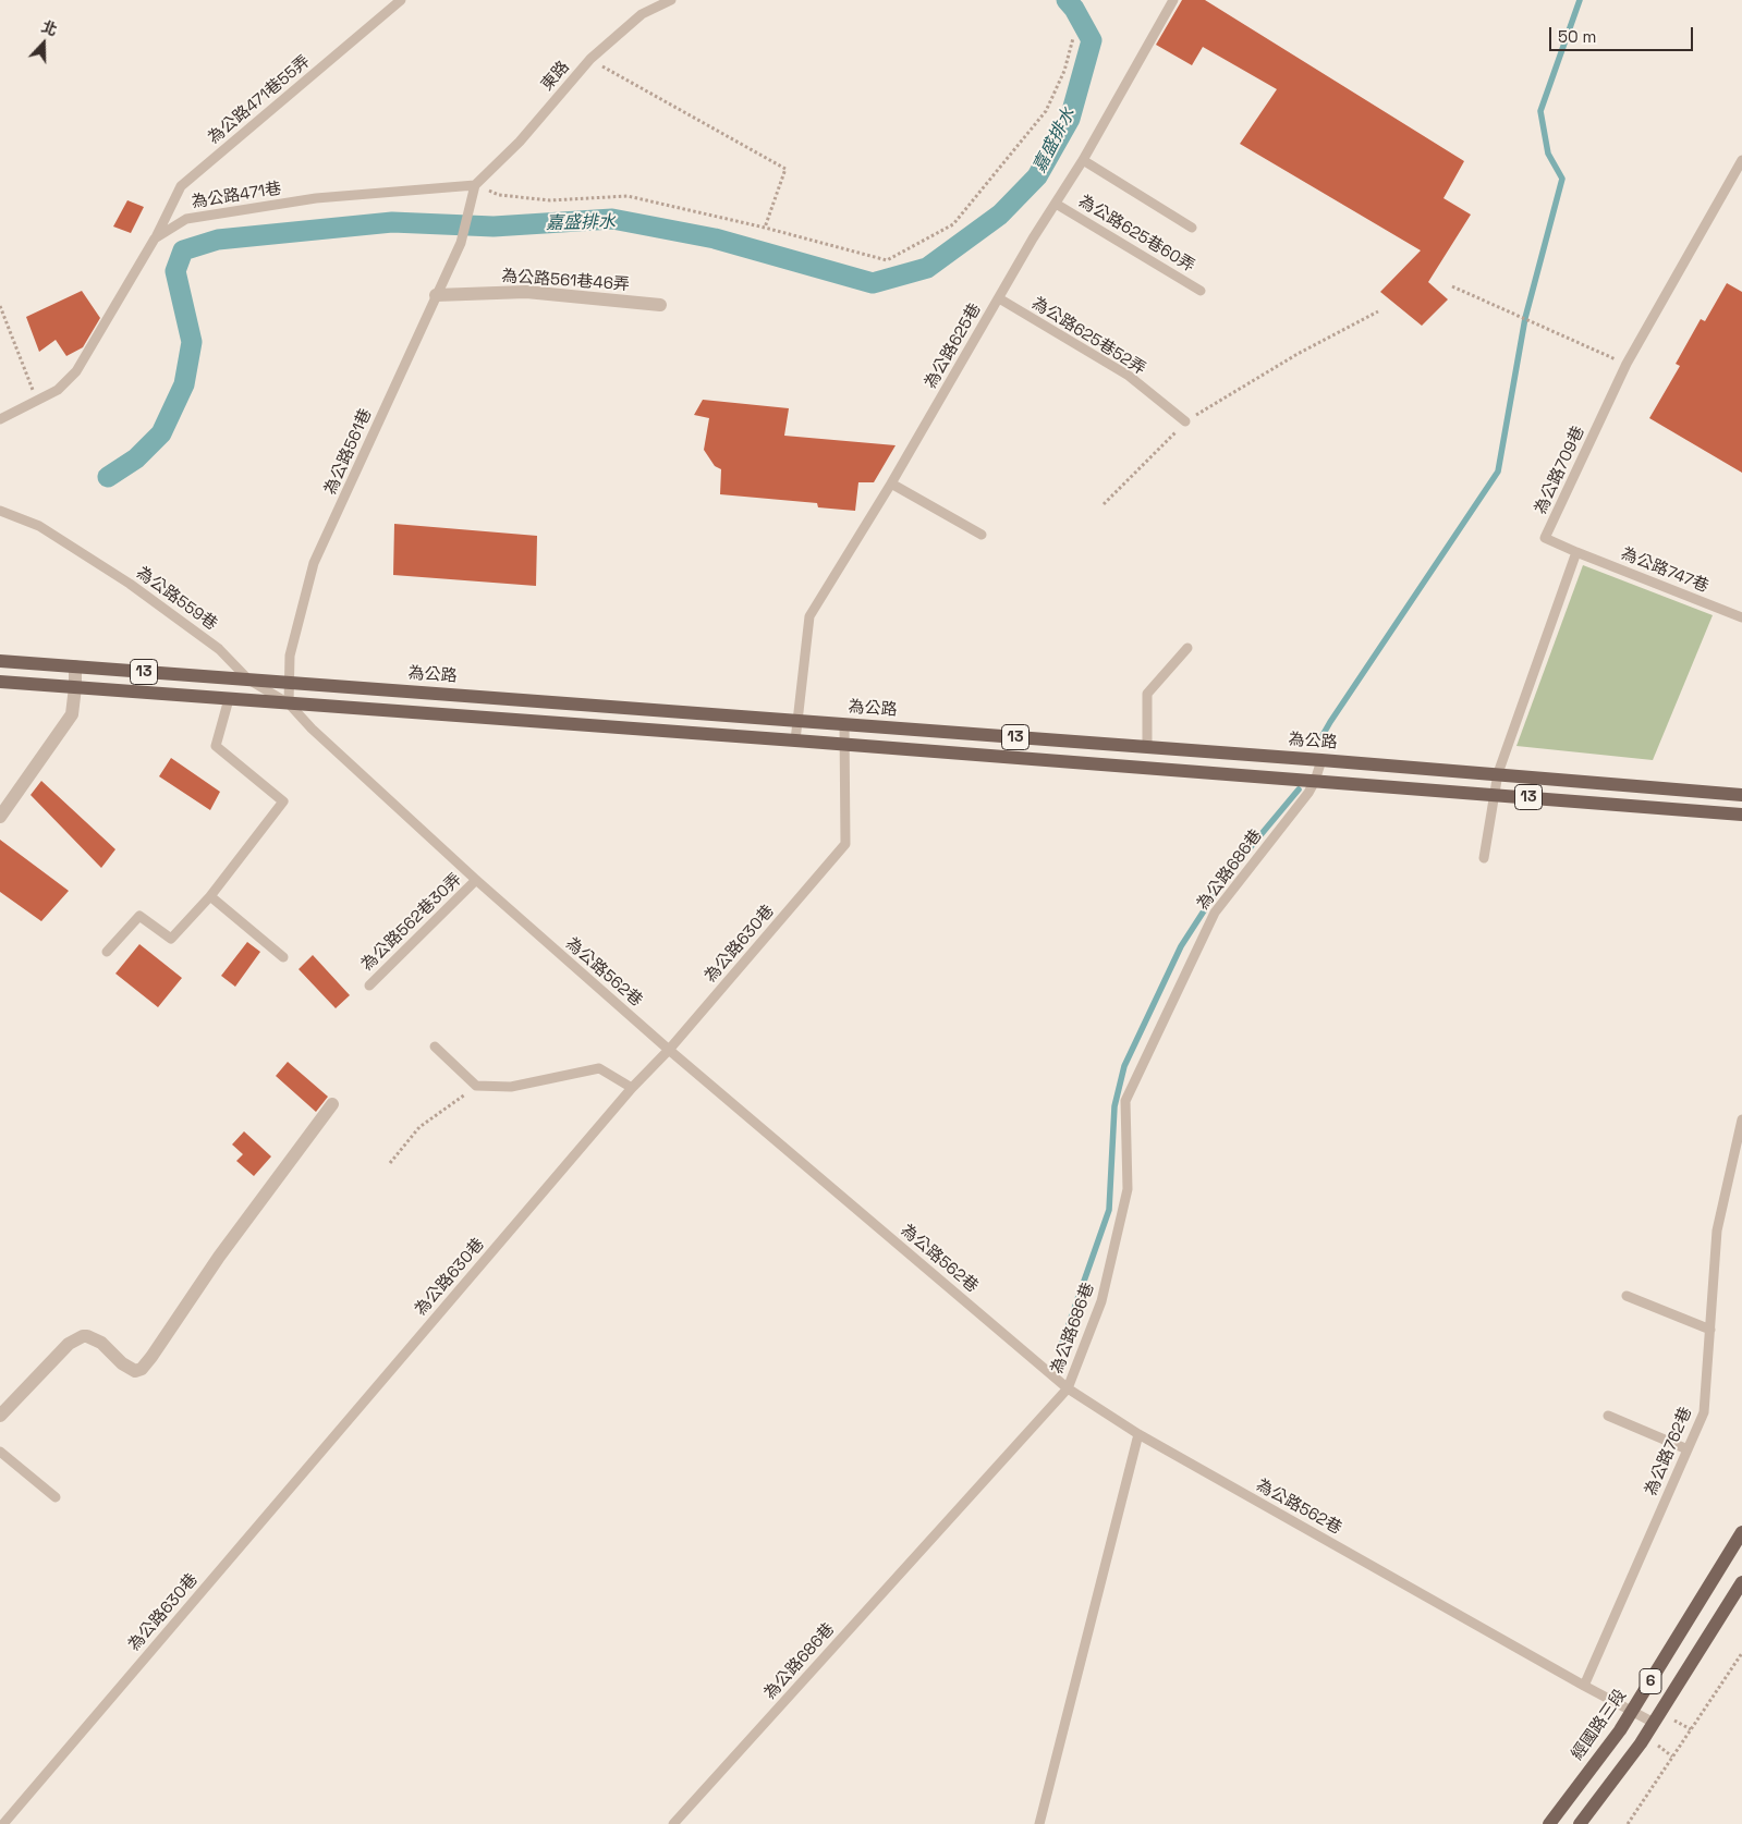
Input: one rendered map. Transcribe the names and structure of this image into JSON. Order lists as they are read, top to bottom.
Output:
{
  "streets": {
    "main road": [
      "13",
      "為公路",
      "6",
      "經國路三段"
    ],
    "street": ["為公路561巷46弄"],
    "lane": [
      "東路",
      "為公路471巷55弄",
      "為公路471巷",
      "為公路625巷60弄",
      "為公路625巷52弄",
      "為公路625巷",
      "為公路561巷",
      "為公路709巷",
      "為公路747巷",
      "為公路559巷",
      "為公路686巷",
      "為公路562巷30弄",
      "為公路630巷",
      "為公路562巷",
      "為公路762巷"
    ]
  },
  "crossings": [
    ["東路", "為公路471巷"],
    ["東路", "為公路561巷"],
    ["為公路471巷55弄", "為公路471巷"],
    ["為公路471巷", "為公路561巷"],
    ["為公路625巷60弄", "為公路625巷"],
    ["為公路561巷46弄", "為公路561巷"],
    ["為公路625巷52弄", "為公路625巷"],
    ["為公路625巷", "13"],
    ["為公路625巷", "為公路"],
    ["為公路561巷", "為公路559巷"],
    ["為公路561巷", "13"],
    ["為公路561巷", "為公路"],
    ["為公路561巷", "為公路562巷"],
    ["為公路709巷", "為公路747巷"],
    ["為公路559巷", "13"],
    ["為公路559巷", "為公路"],
    ["為公路559巷", "為公路562巷"],
    ["13", "為公路686巷"],
    ["13", "為公路630巷"],
    ["13", "為公路562巷"],
    ["為公路", "為公路686巷"],
    ["為公路", "為公路630巷"],
    ["為公路686巷", "為公路562巷"],
    ["為公路562巷30弄", "為公路562巷"],
    ["為公路630巷", "為公路562巷"],
    ["為公路562巷", "為公路762巷"],
    ["為公路562巷", "6"],
    ["為公路562巷", "經國路三段"]
  ],
  "water": ["嘉盛排水"],
  "scale_bar": "50 m",
  "north": "top"
}
